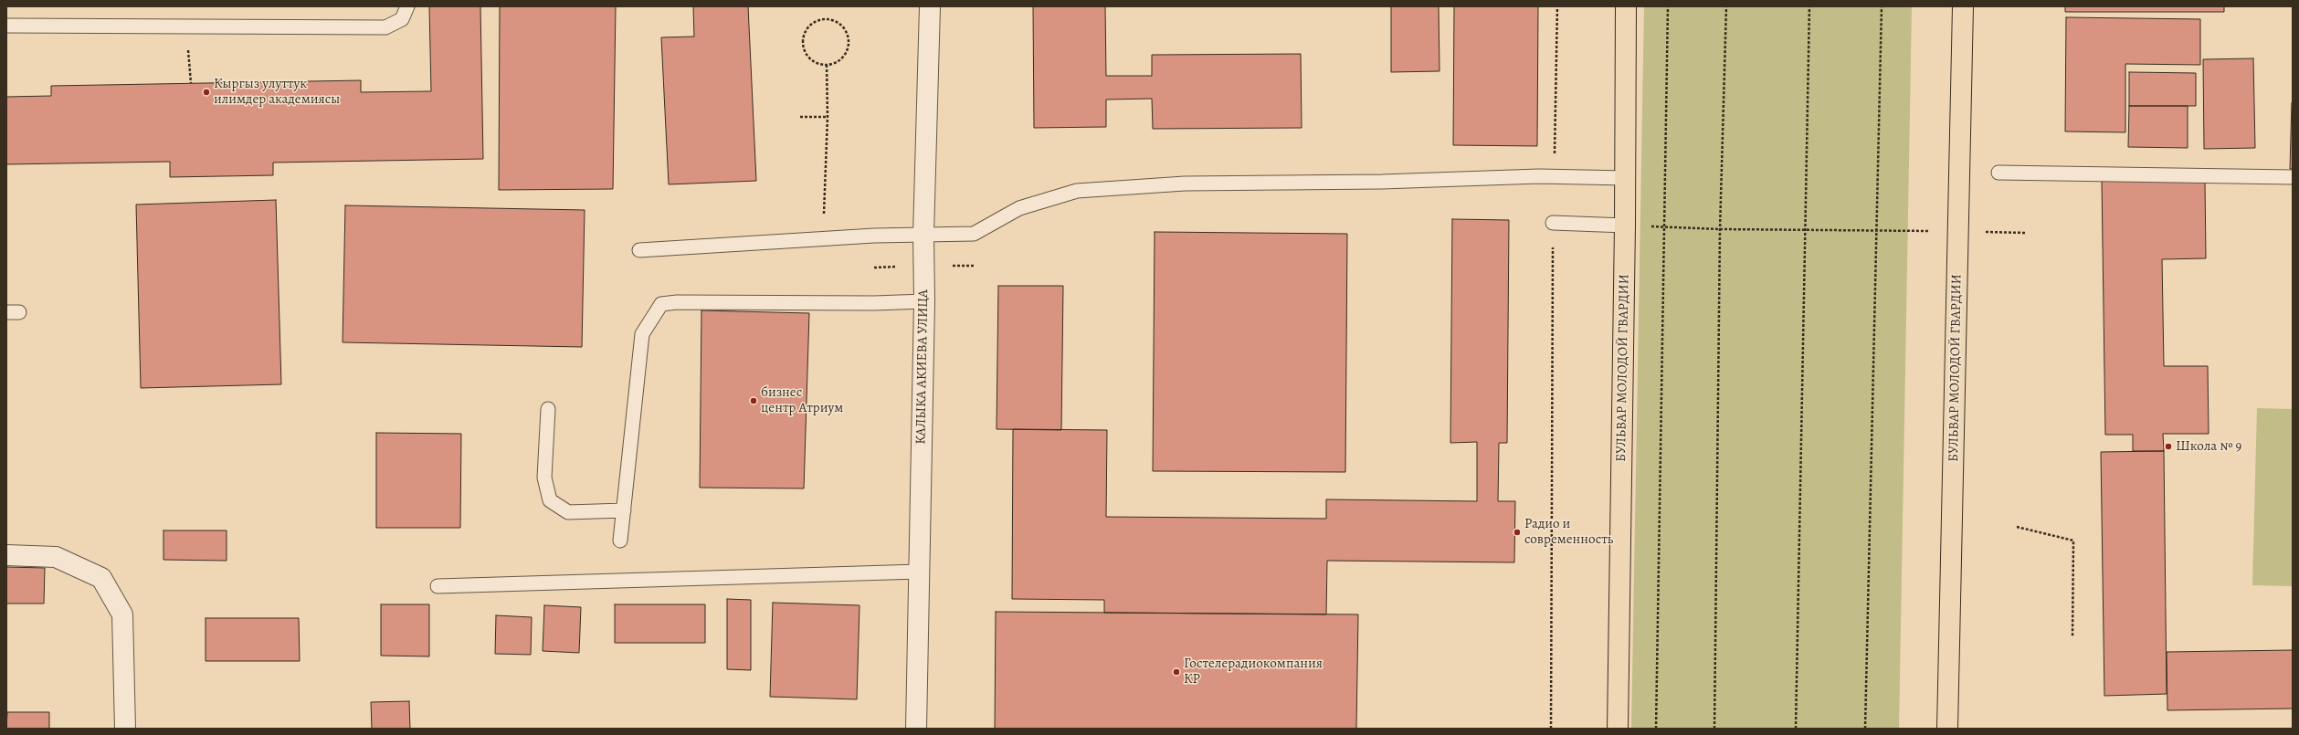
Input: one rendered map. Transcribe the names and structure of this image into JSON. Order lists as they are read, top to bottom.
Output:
{
  "streets": {
    "main road": ["БУЛЬВАР МОЛОДОЙ ГВАРДИИ"],
    "street": ["КАЛЫКА АКИЕВА УЛИЦА"]
  },
  "places": [
    "Кыргыз улуттук илимдер академиясы",
    "бизнес центр Атриум",
    "Школа № 9",
    "Радио и современность",
    "Гостелерадиокомпания КР"
  ]
}
